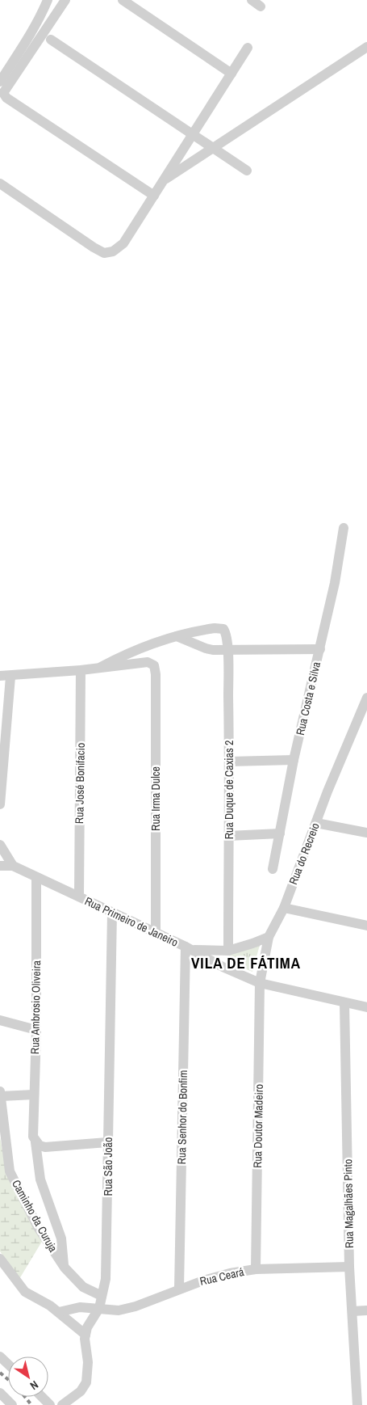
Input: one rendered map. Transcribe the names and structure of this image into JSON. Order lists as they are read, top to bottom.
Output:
{
  "streets": {
    "street": [
      "Rua Costa e Silva",
      "Rua José Bonifacio",
      "Rua Duque de Caxias 2",
      "Rua Irma Dulce",
      "Rua do Recreio",
      "Rua Primeiro de Janeiro",
      "Rua Ambrosio Oliveira",
      "Rua Senhor do Bonfim",
      "Rua Doutor Madeiro",
      "Rua São João",
      "Rua Magalhães Pinto",
      "Caminho da Curuja",
      "Rua Ceará"
    ]
  },
  "crossings": [
    ["Rua José Bonifacio", "Rua Primeiro de Janeiro"],
    ["Rua Irma Dulce", "Rua Primeiro de Janeiro"],
    ["Rua do Recreio", "Rua Doutor Madeiro"],
    ["Rua Primeiro de Janeiro", "Rua Ambrosio Oliveira"],
    ["Rua Primeiro de Janeiro", "Rua Senhor do Bonfim"],
    ["Rua Primeiro de Janeiro", "Rua Doutor Madeiro"],
    ["Rua Primeiro de Janeiro", "Rua São João"],
    ["Rua Primeiro de Janeiro", "Rua Magalhães Pinto"],
    ["Rua Ambrosio Oliveira", "Caminho da Curuja"],
    ["Rua Senhor do Bonfim", "Rua Ceará"],
    ["Rua Doutor Madeiro", "Rua Ceará"],
    ["Rua São João", "Caminho da Curuja"],
    ["Rua São João", "Rua Ceará"],
    ["Rua Magalhães Pinto", "Rua Ceará"]
  ],
  "districts": ["VILA DE FÁTIMA"],
  "north": "bottom right"
}
